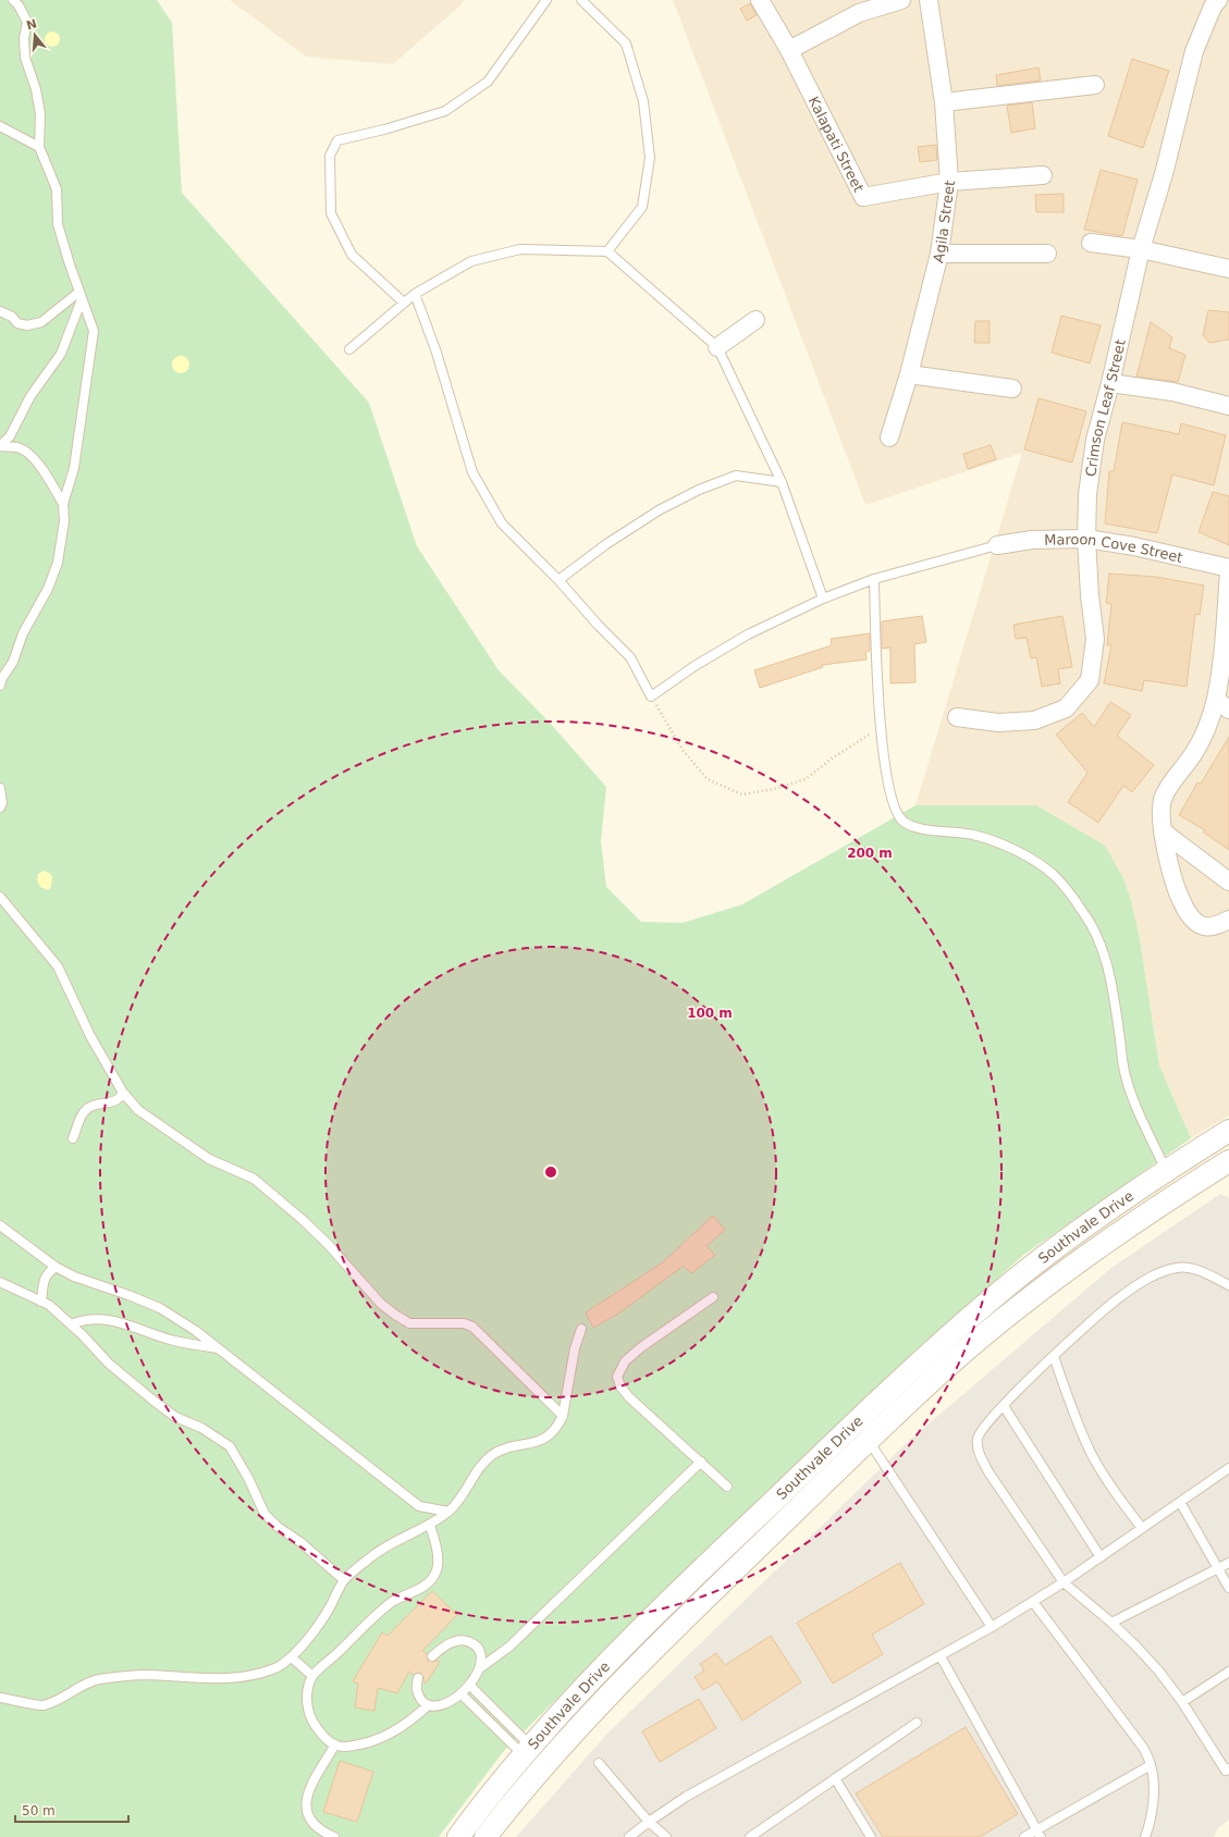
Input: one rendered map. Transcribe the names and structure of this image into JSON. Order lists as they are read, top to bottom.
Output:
{
  "streets": {
    "street": [
      "Kalapati Street",
      "Agila Street",
      "Crimson Leaf Street",
      "Maroon Cove Street",
      "Southvale Drive"
    ]
  },
  "crossings": [
    ["Kalapati Street", "Agila Street"],
    ["Crimson Leaf Street", "Maroon Cove Street"]
  ],
  "scale_bar": "50 m",
  "north": "top",
  "rings": ["200 m", "100 m"]
}
